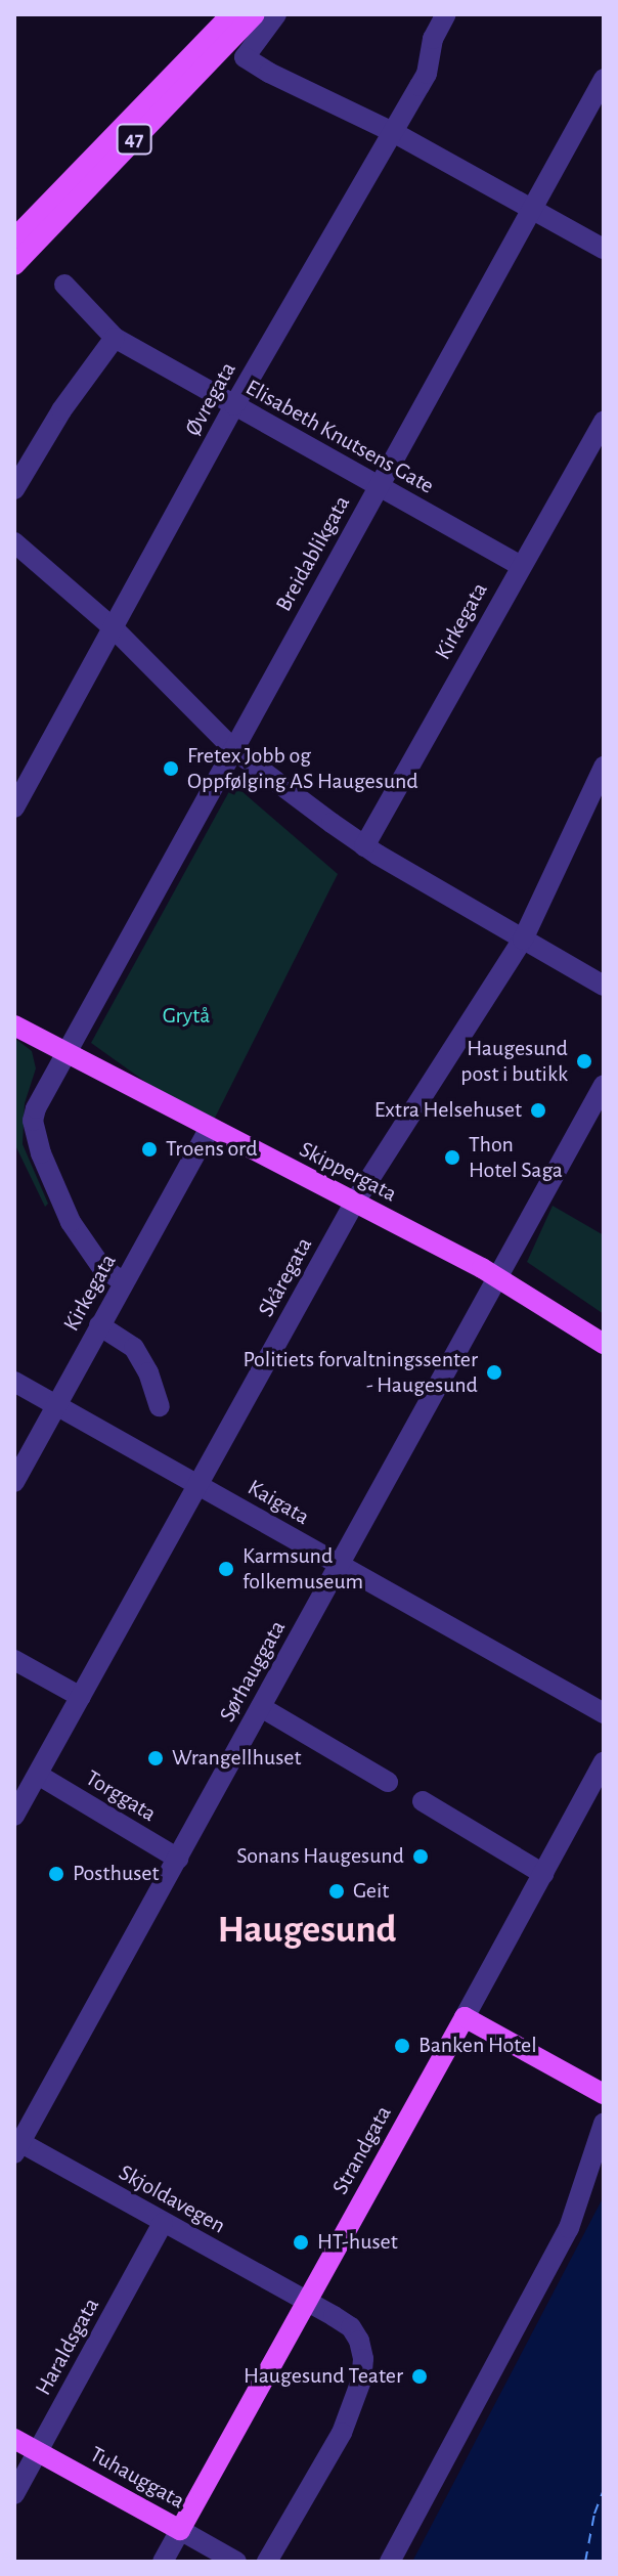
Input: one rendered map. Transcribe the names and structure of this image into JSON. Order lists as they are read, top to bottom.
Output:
{
  "streets": {
    "main road": [
      "47",
      "Skippergata",
      "Strandgata",
      "Tuhauggata"
    ],
    "street": [
      "Øvregata",
      "Elisabeth Knutsens Gate",
      "Breidablikgata",
      "Kirkegata",
      "Skåregata",
      "Kaigata",
      "Sørhauggata",
      "Torggata",
      "Skjoldavegen",
      "Haraldsgata"
    ]
  },
  "crossings": [
    ["Øvregata", "Elisabeth Knutsens Gate"],
    ["Elisabeth Knutsens Gate", "Breidablikgata"],
    ["Elisabeth Knutsens Gate", "Kirkegata"],
    ["Breidablikgata", "Kirkegata"],
    ["Breidablikgata", "Skippergata"],
    ["Kirkegata", "Skippergata"],
    ["Kirkegata", "Kaigata"],
    ["Skippergata", "Skåregata"],
    ["Skippergata", "Sørhauggata"],
    ["Skåregata", "Kaigata"],
    ["Skåregata", "Torggata"],
    ["Kaigata", "Sørhauggata"],
    ["Sørhauggata", "Torggata"],
    ["Sørhauggata", "Skjoldavegen"],
    ["Strandgata", "Skjoldavegen"],
    ["Strandgata", "Tuhauggata"],
    ["Skjoldavegen", "Haraldsgata"],
    ["Haraldsgata", "Tuhauggata"]
  ],
  "districts": ["Haugesund"],
  "parks": ["Grytå"],
  "places": [
    "Fretex Jobb og Oppfølging AS Haugesund",
    "Haugesund post i butikk",
    "Extra Helsehuset",
    "Troens ord",
    "Thon Hotel Saga",
    "Politiets forvaltningssenter - Haugesund",
    "Karmsund folkemuseum",
    "Wrangellhuset",
    "Sonans Haugesund",
    "Posthuset",
    "Geit",
    "Banken Hotel",
    "HT-huset",
    "Haugesund Teater"
  ]
}
